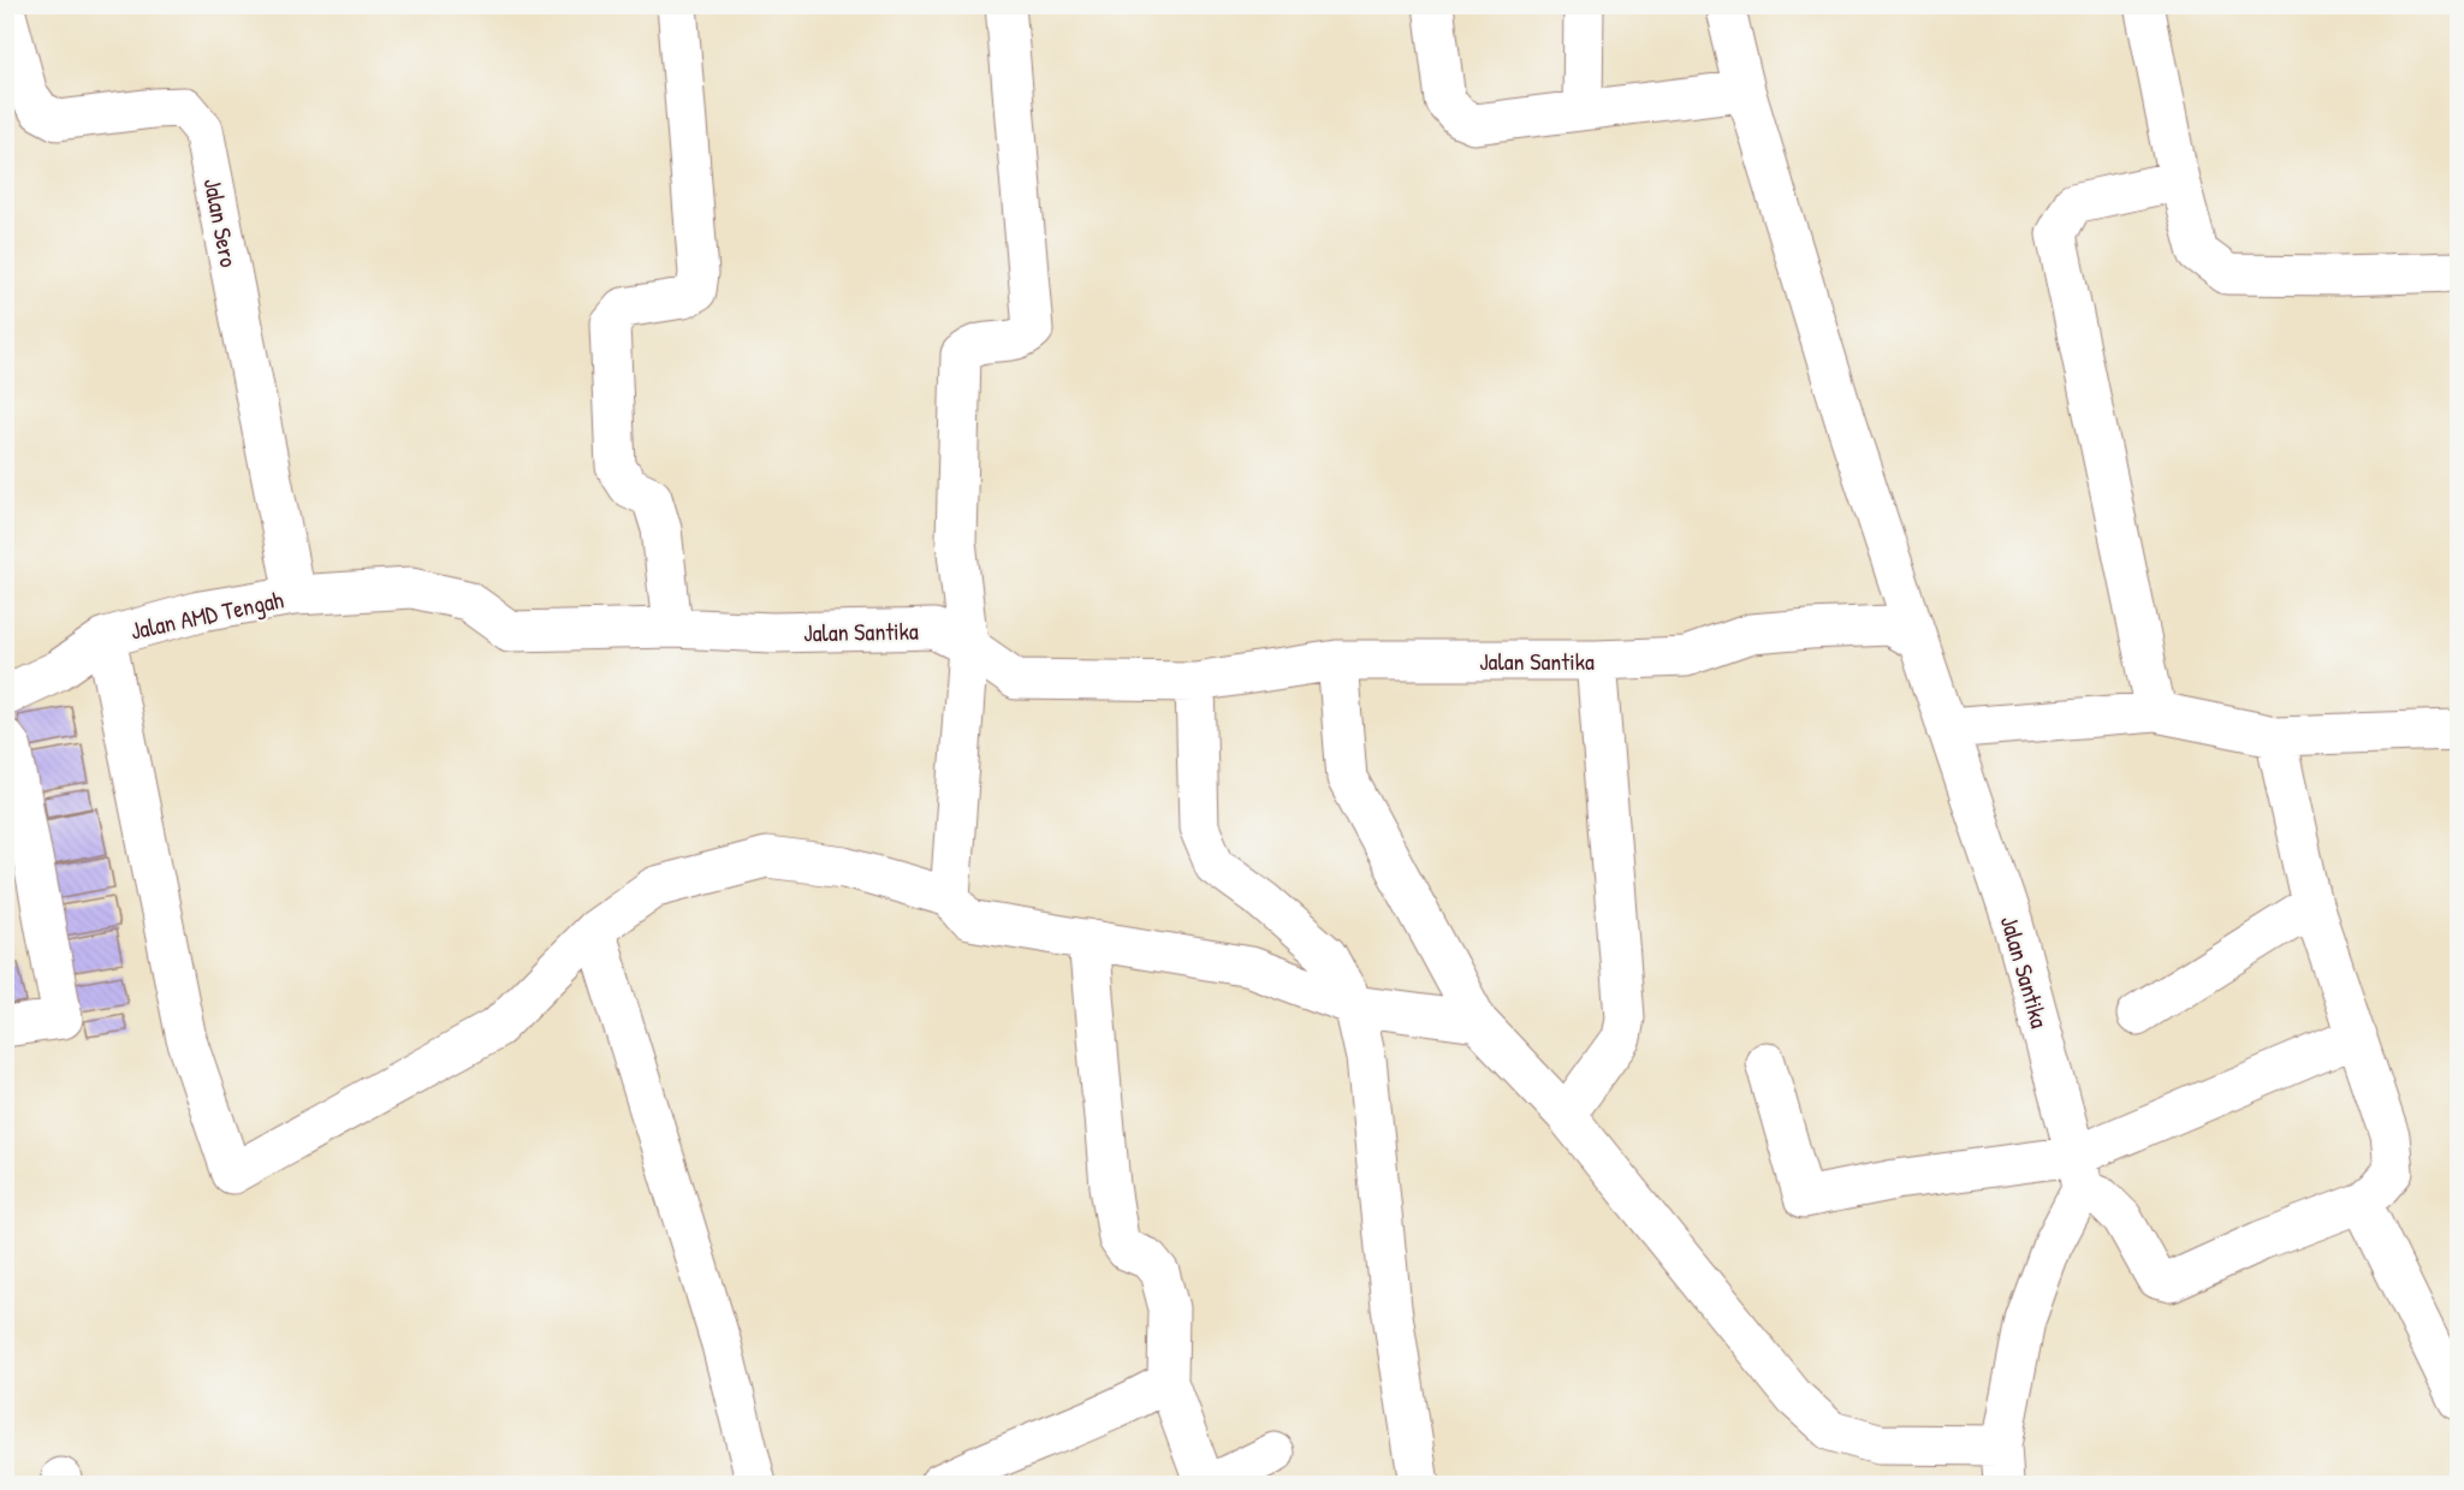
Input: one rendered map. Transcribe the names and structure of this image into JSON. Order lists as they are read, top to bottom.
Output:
{
  "streets": {
    "street": ["Jalan Sero", "Jalan AMD Tengah", "Jalan Santika"]
  },
  "crossings": [
    ["Jalan Sero", "Jalan AMD Tengah"],
    ["Jalan Sero", "Jalan Santika"],
    ["Jalan AMD Tengah", "Jalan Santika"]
  ]
}
